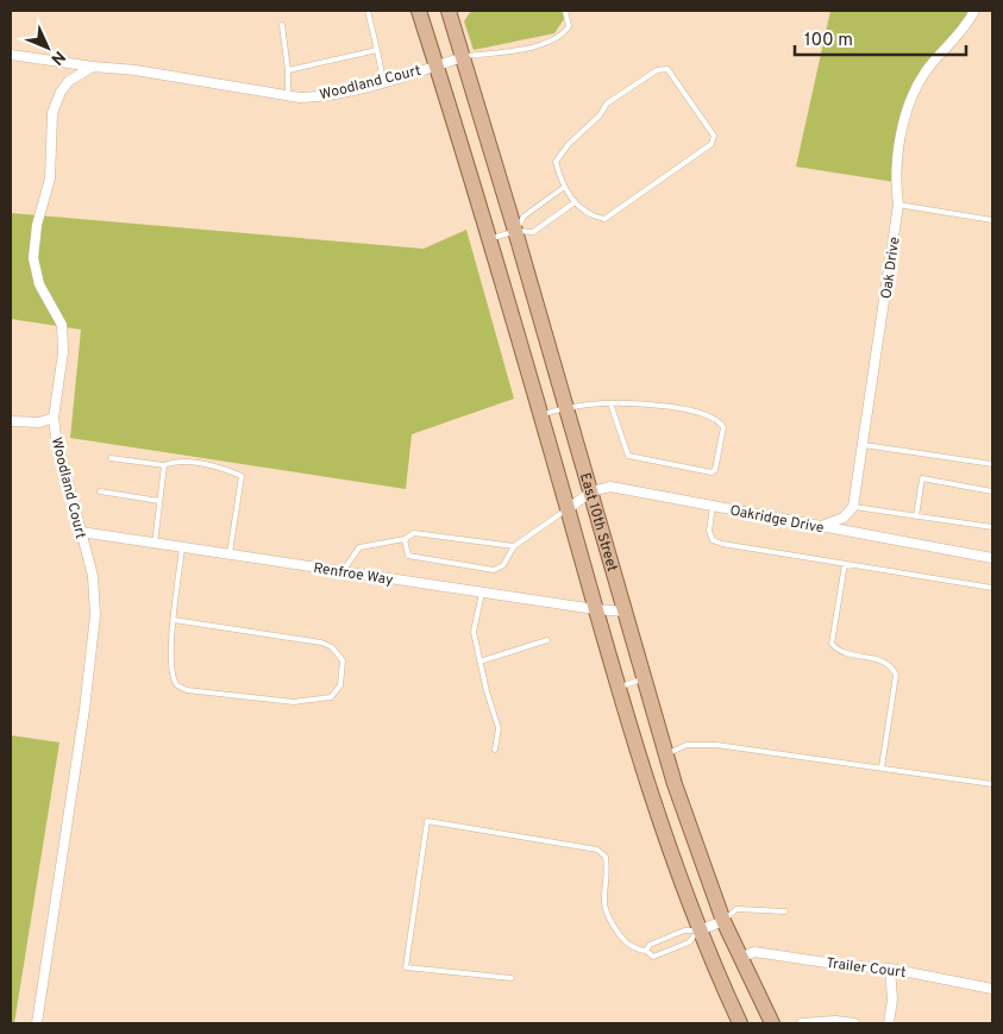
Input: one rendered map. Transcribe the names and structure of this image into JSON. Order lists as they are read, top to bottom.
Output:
{
  "streets": {
    "main road": ["East 10th Street"],
    "street": [
      "Woodland Court",
      "Oak Drive",
      "Oakridge Drive",
      "Renfroe Way",
      "Trailer Court"
    ]
  },
  "crossings": [
    ["Woodland Court", "East 10th Street"],
    ["Woodland Court", "Renfroe Way"],
    ["Oakridge Drive", "East 10th Street"],
    ["East 10th Street", "Renfroe Way"],
    ["East 10th Street", "Trailer Court"]
  ],
  "scale_bar": "100 m",
  "north": "bottom right"
}
